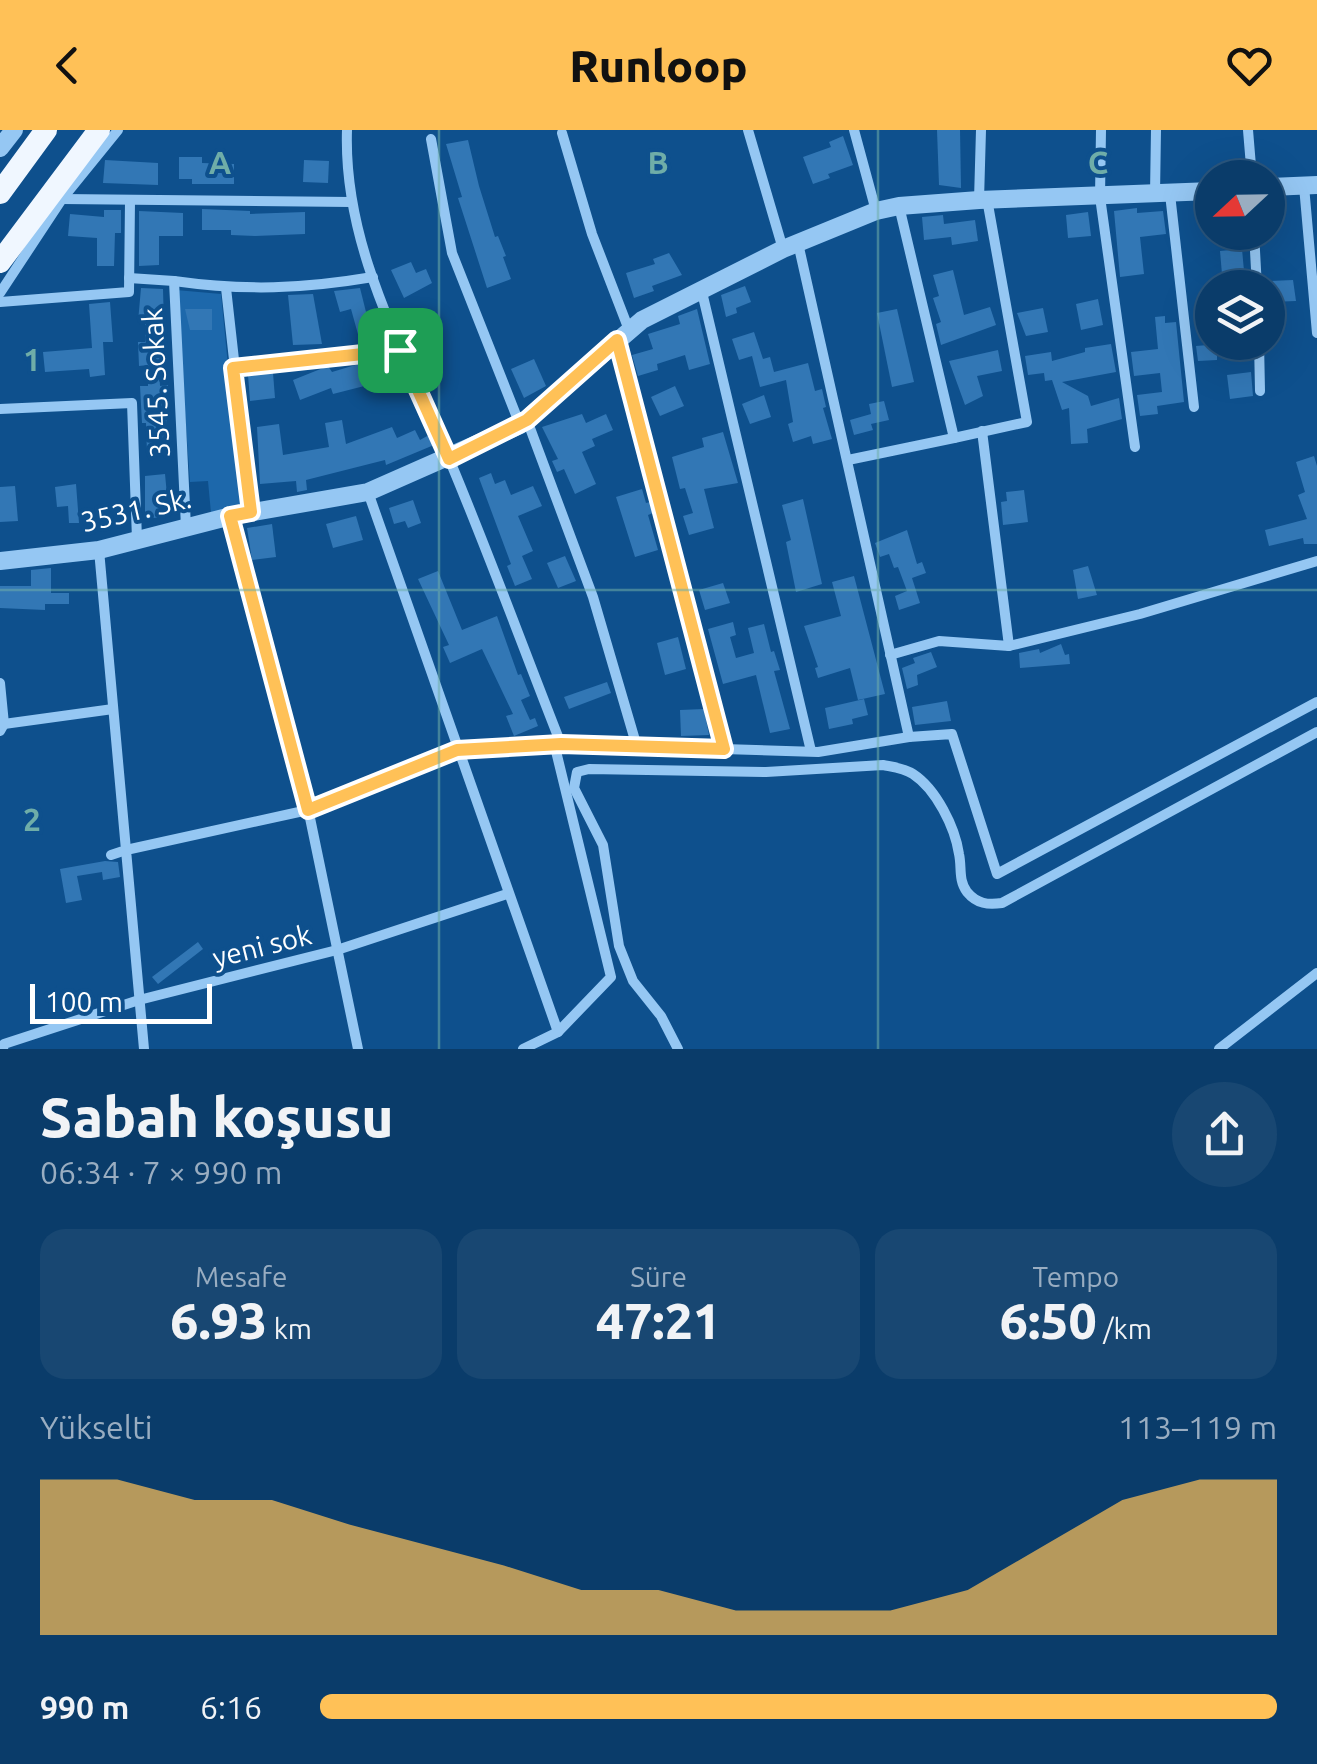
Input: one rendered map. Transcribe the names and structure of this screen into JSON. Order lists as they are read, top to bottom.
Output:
{
  "streets": {
    "street": ["3545. Sokak", "3531. Sk.", "yeni sok"]
  },
  "crossings": [
    ["3545. Sokak", "3531. Sk."]
  ],
  "scale_bar": "100 m",
  "north": "left",
  "page": {
    "header": "Runloop",
    "scale": "100 m",
    "heading": ["Sabah koşusu", "06:34 · 7 × 990 m"],
    "stats": [
      ["Mesafe", "6.93 km"],
      ["Süre", "47:21"],
      ["Tempo", "6:50 /km"]
    ],
    "chart": ["Yükselti", "113–119 m"],
    "list": [
      {
        "name": "990 m",
        "note": "6:16"
      }
    ]
  },
  "grid": {
    "columns": ["A", "B", "C"],
    "rows": ["1", "2"]
  }
}
